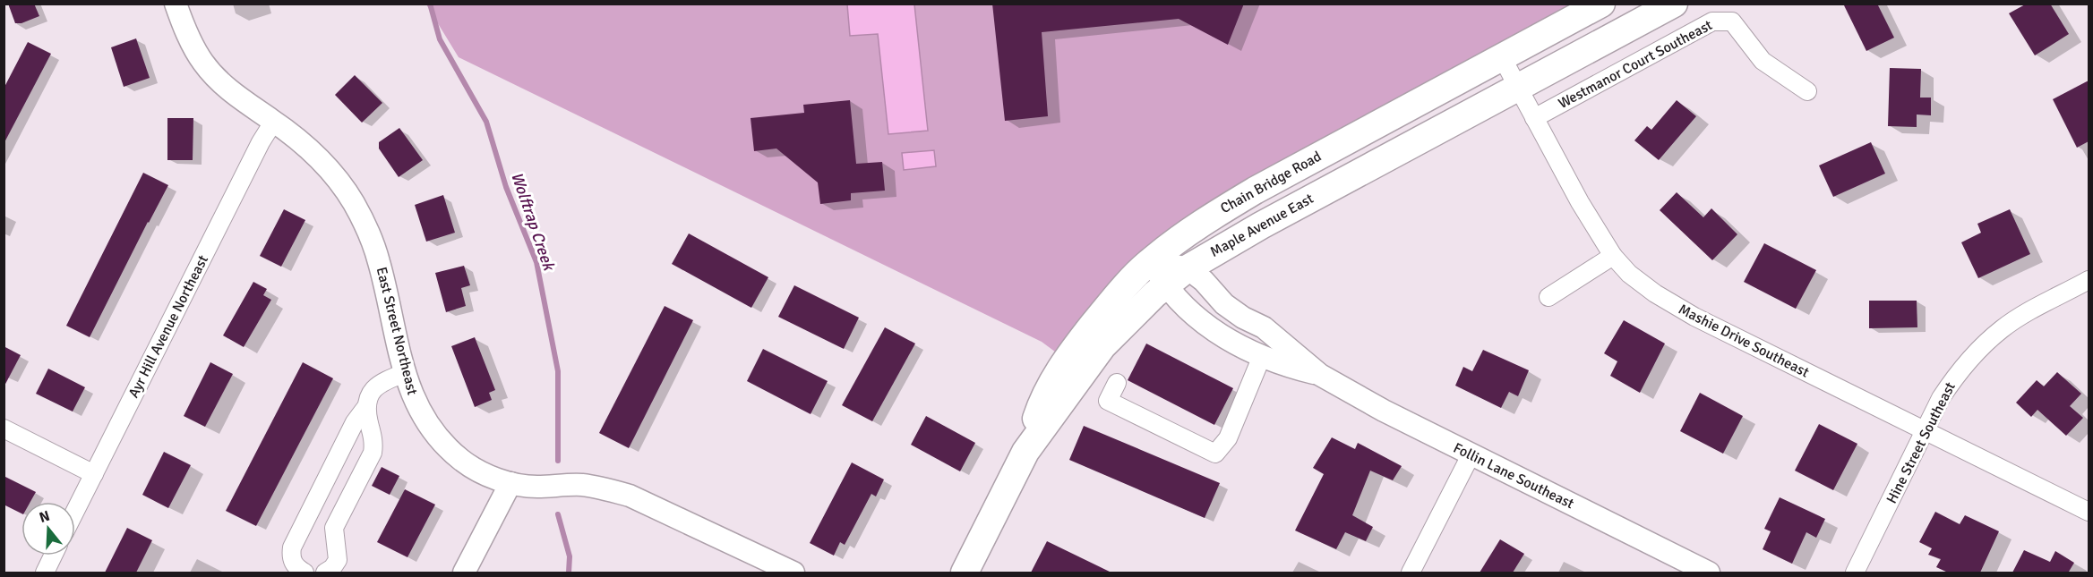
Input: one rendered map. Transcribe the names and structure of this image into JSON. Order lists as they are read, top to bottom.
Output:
{
  "streets": {
    "main road": ["Chain Bridge Road", "Maple Avenue East"],
    "street": [
      "Westmanor Court Southeast",
      "Ayr Hill Avenue Northeast",
      "East Street Northeast",
      "Mashie Drive Southeast",
      "Hine Street Southeast",
      "Follin Lane Southeast"
    ]
  },
  "crossings": [
    ["Westmanor Court Southeast", "Mashie Drive Southeast"],
    ["Chain Bridge Road", "Maple Avenue East"],
    ["Chain Bridge Road", "Mashie Drive Southeast"],
    ["Chain Bridge Road", "Follin Lane Southeast"],
    ["Maple Avenue East", "Mashie Drive Southeast"],
    ["Maple Avenue East", "Follin Lane Southeast"],
    ["Ayr Hill Avenue Northeast", "East Street Northeast"],
    ["Mashie Drive Southeast", "Hine Street Southeast"]
  ],
  "water": ["Wolftrap Creek"],
  "north": "top"
}
